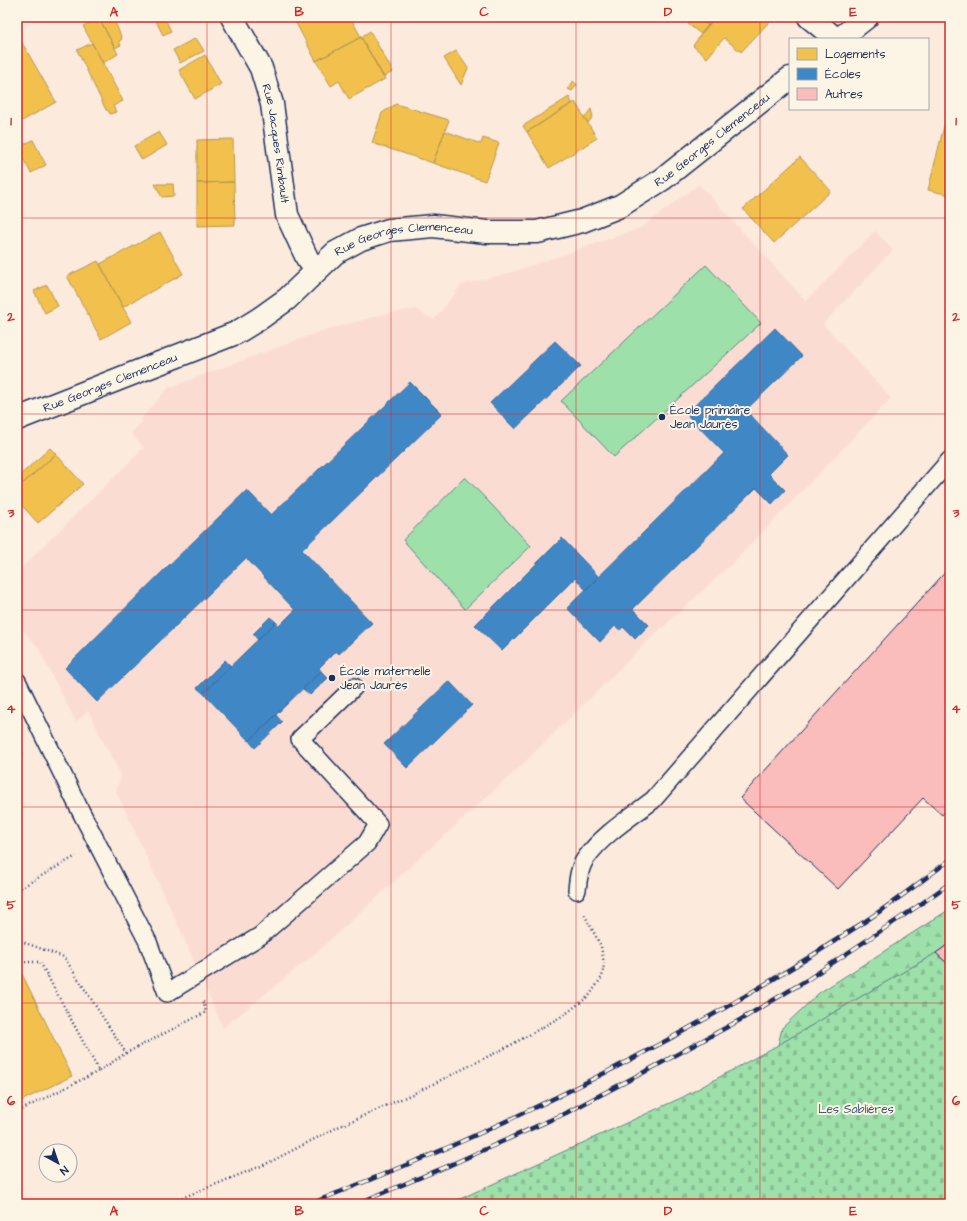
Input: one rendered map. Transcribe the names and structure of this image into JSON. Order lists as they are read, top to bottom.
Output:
{
  "streets": {
    "street": ["Rue Georges Clemenceau", "Rue Jacques Rimbault"]
  },
  "crossings": [
    ["Rue Georges Clemenceau", "Rue Jacques Rimbault"]
  ],
  "parks": ["Les Sablières"],
  "places": ["École primaire Jean Jaurès", "École maternelle Jean Jaurès"],
  "legend": ["Logements", "Écoles", "Autres"],
  "north": "bottom right",
  "grid": {
    "columns": [
      "A",
      "B",
      "C",
      "D",
      "E"
    ],
    "rows": [
      "1",
      "2",
      "3",
      "4",
      "5",
      "6"
    ]
  }
}
